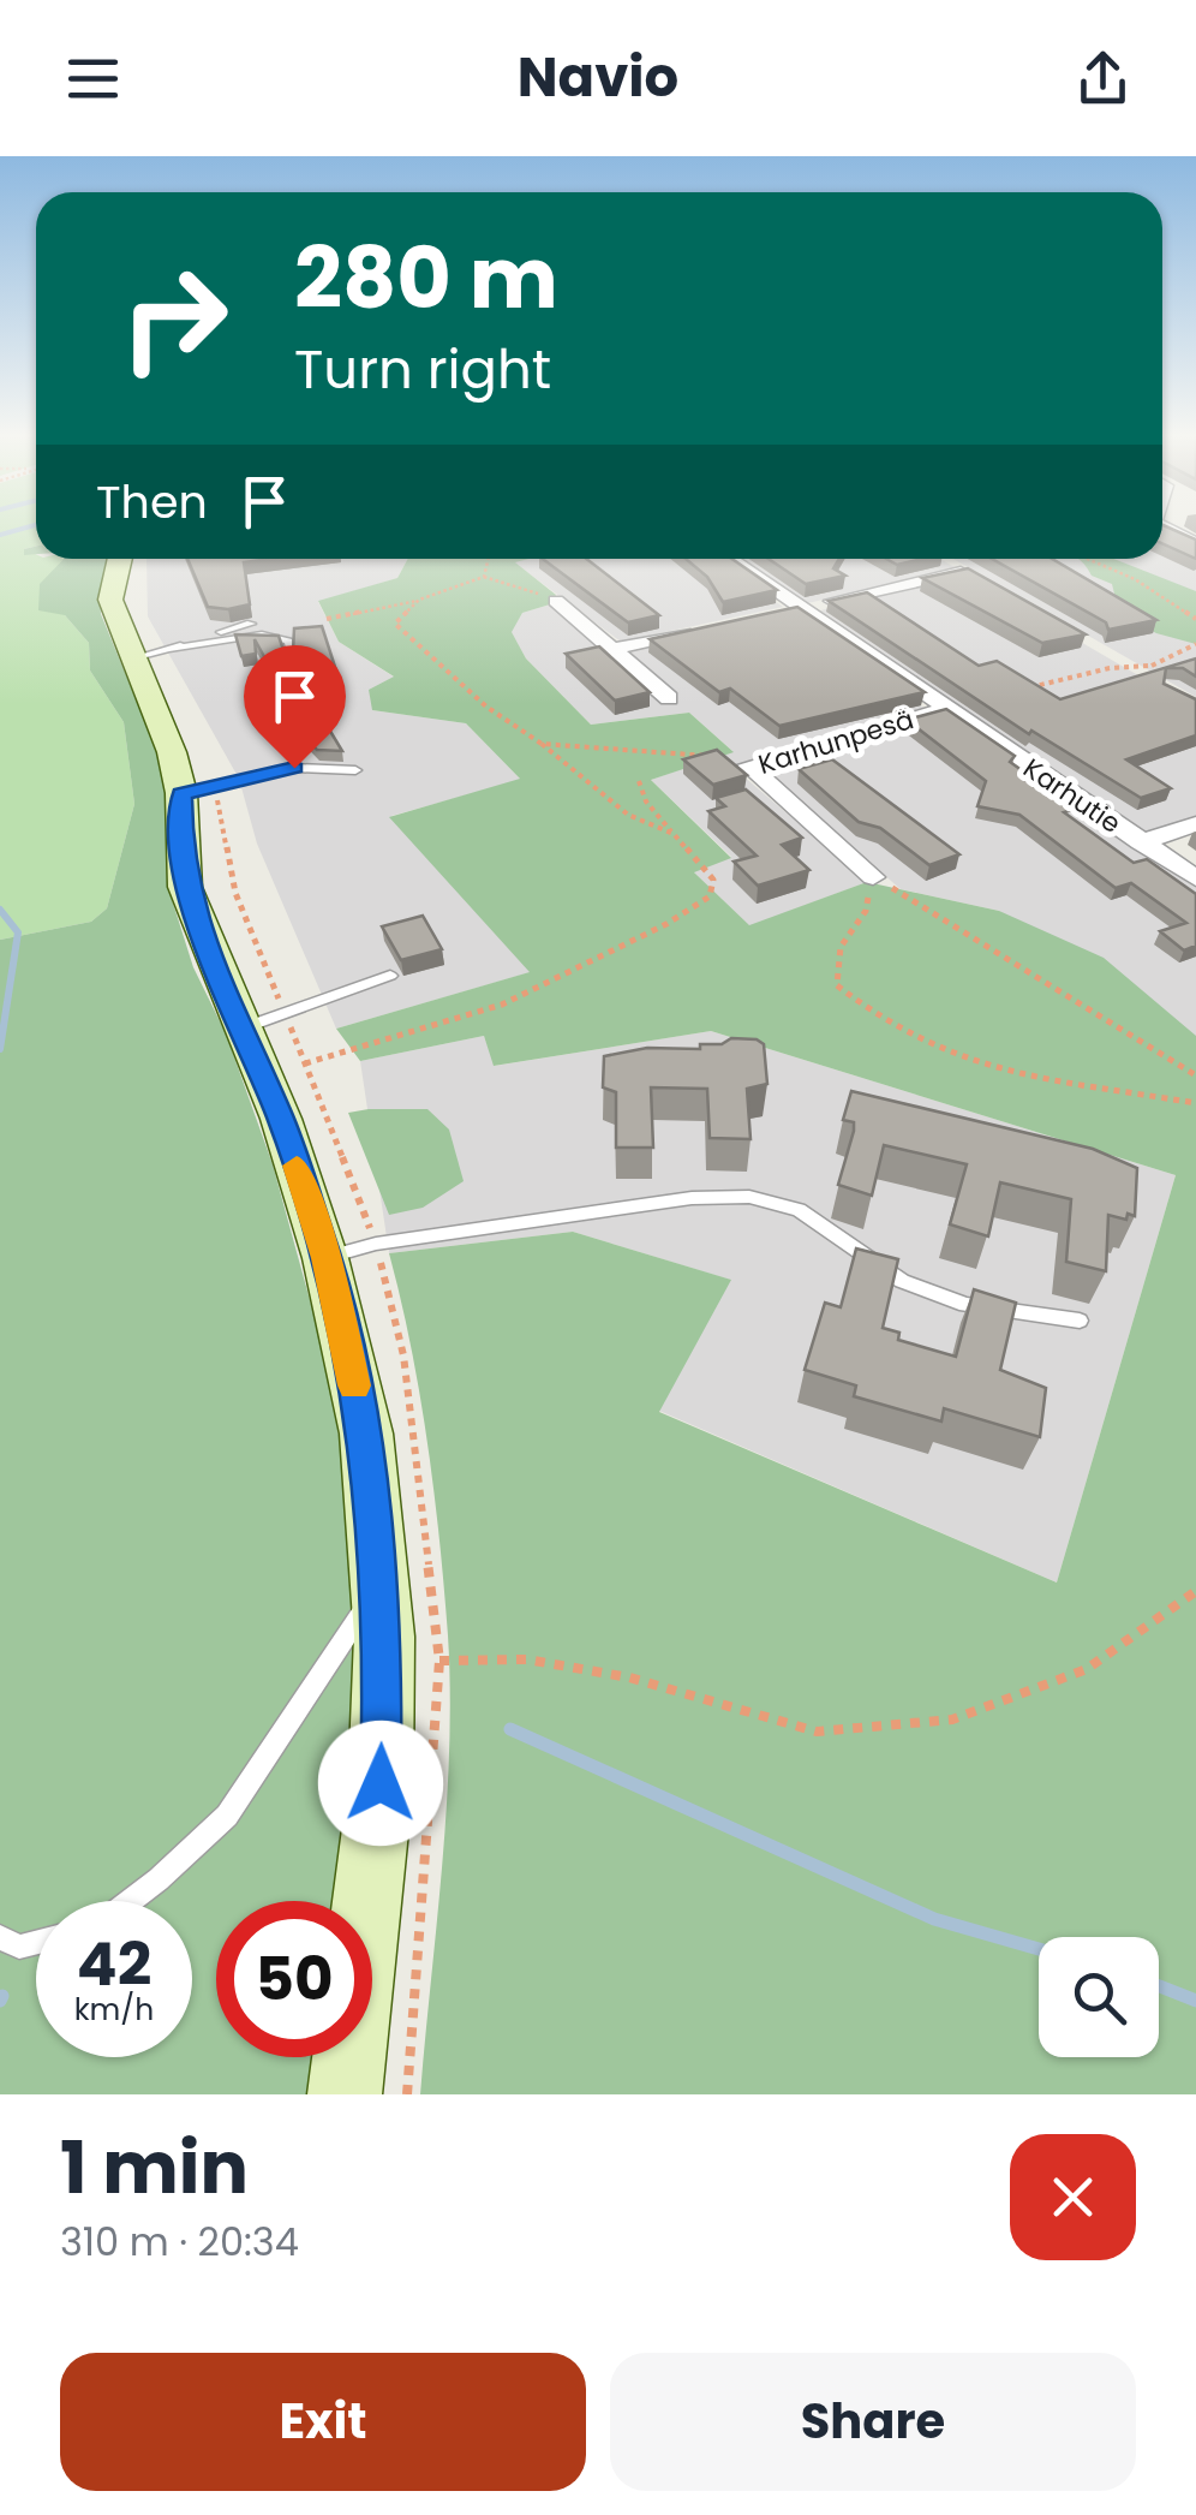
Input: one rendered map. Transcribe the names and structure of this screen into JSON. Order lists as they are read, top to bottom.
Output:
{
  "streets": {
    "street": ["Karhunpesä", "Karhutie"]
  },
  "crossings": [
    ["Karhunpesä", "Karhutie"]
  ],
  "page": {
    "header": "Navio",
    "turn": ["280 m", "Turn right"],
    "then": "Then",
    "speed": "42 km/h",
    "limit": "50",
    "heading": ["1 min", "310 m · 20:34"],
    "buttons": ["Exit", "Share"]
  }
}
